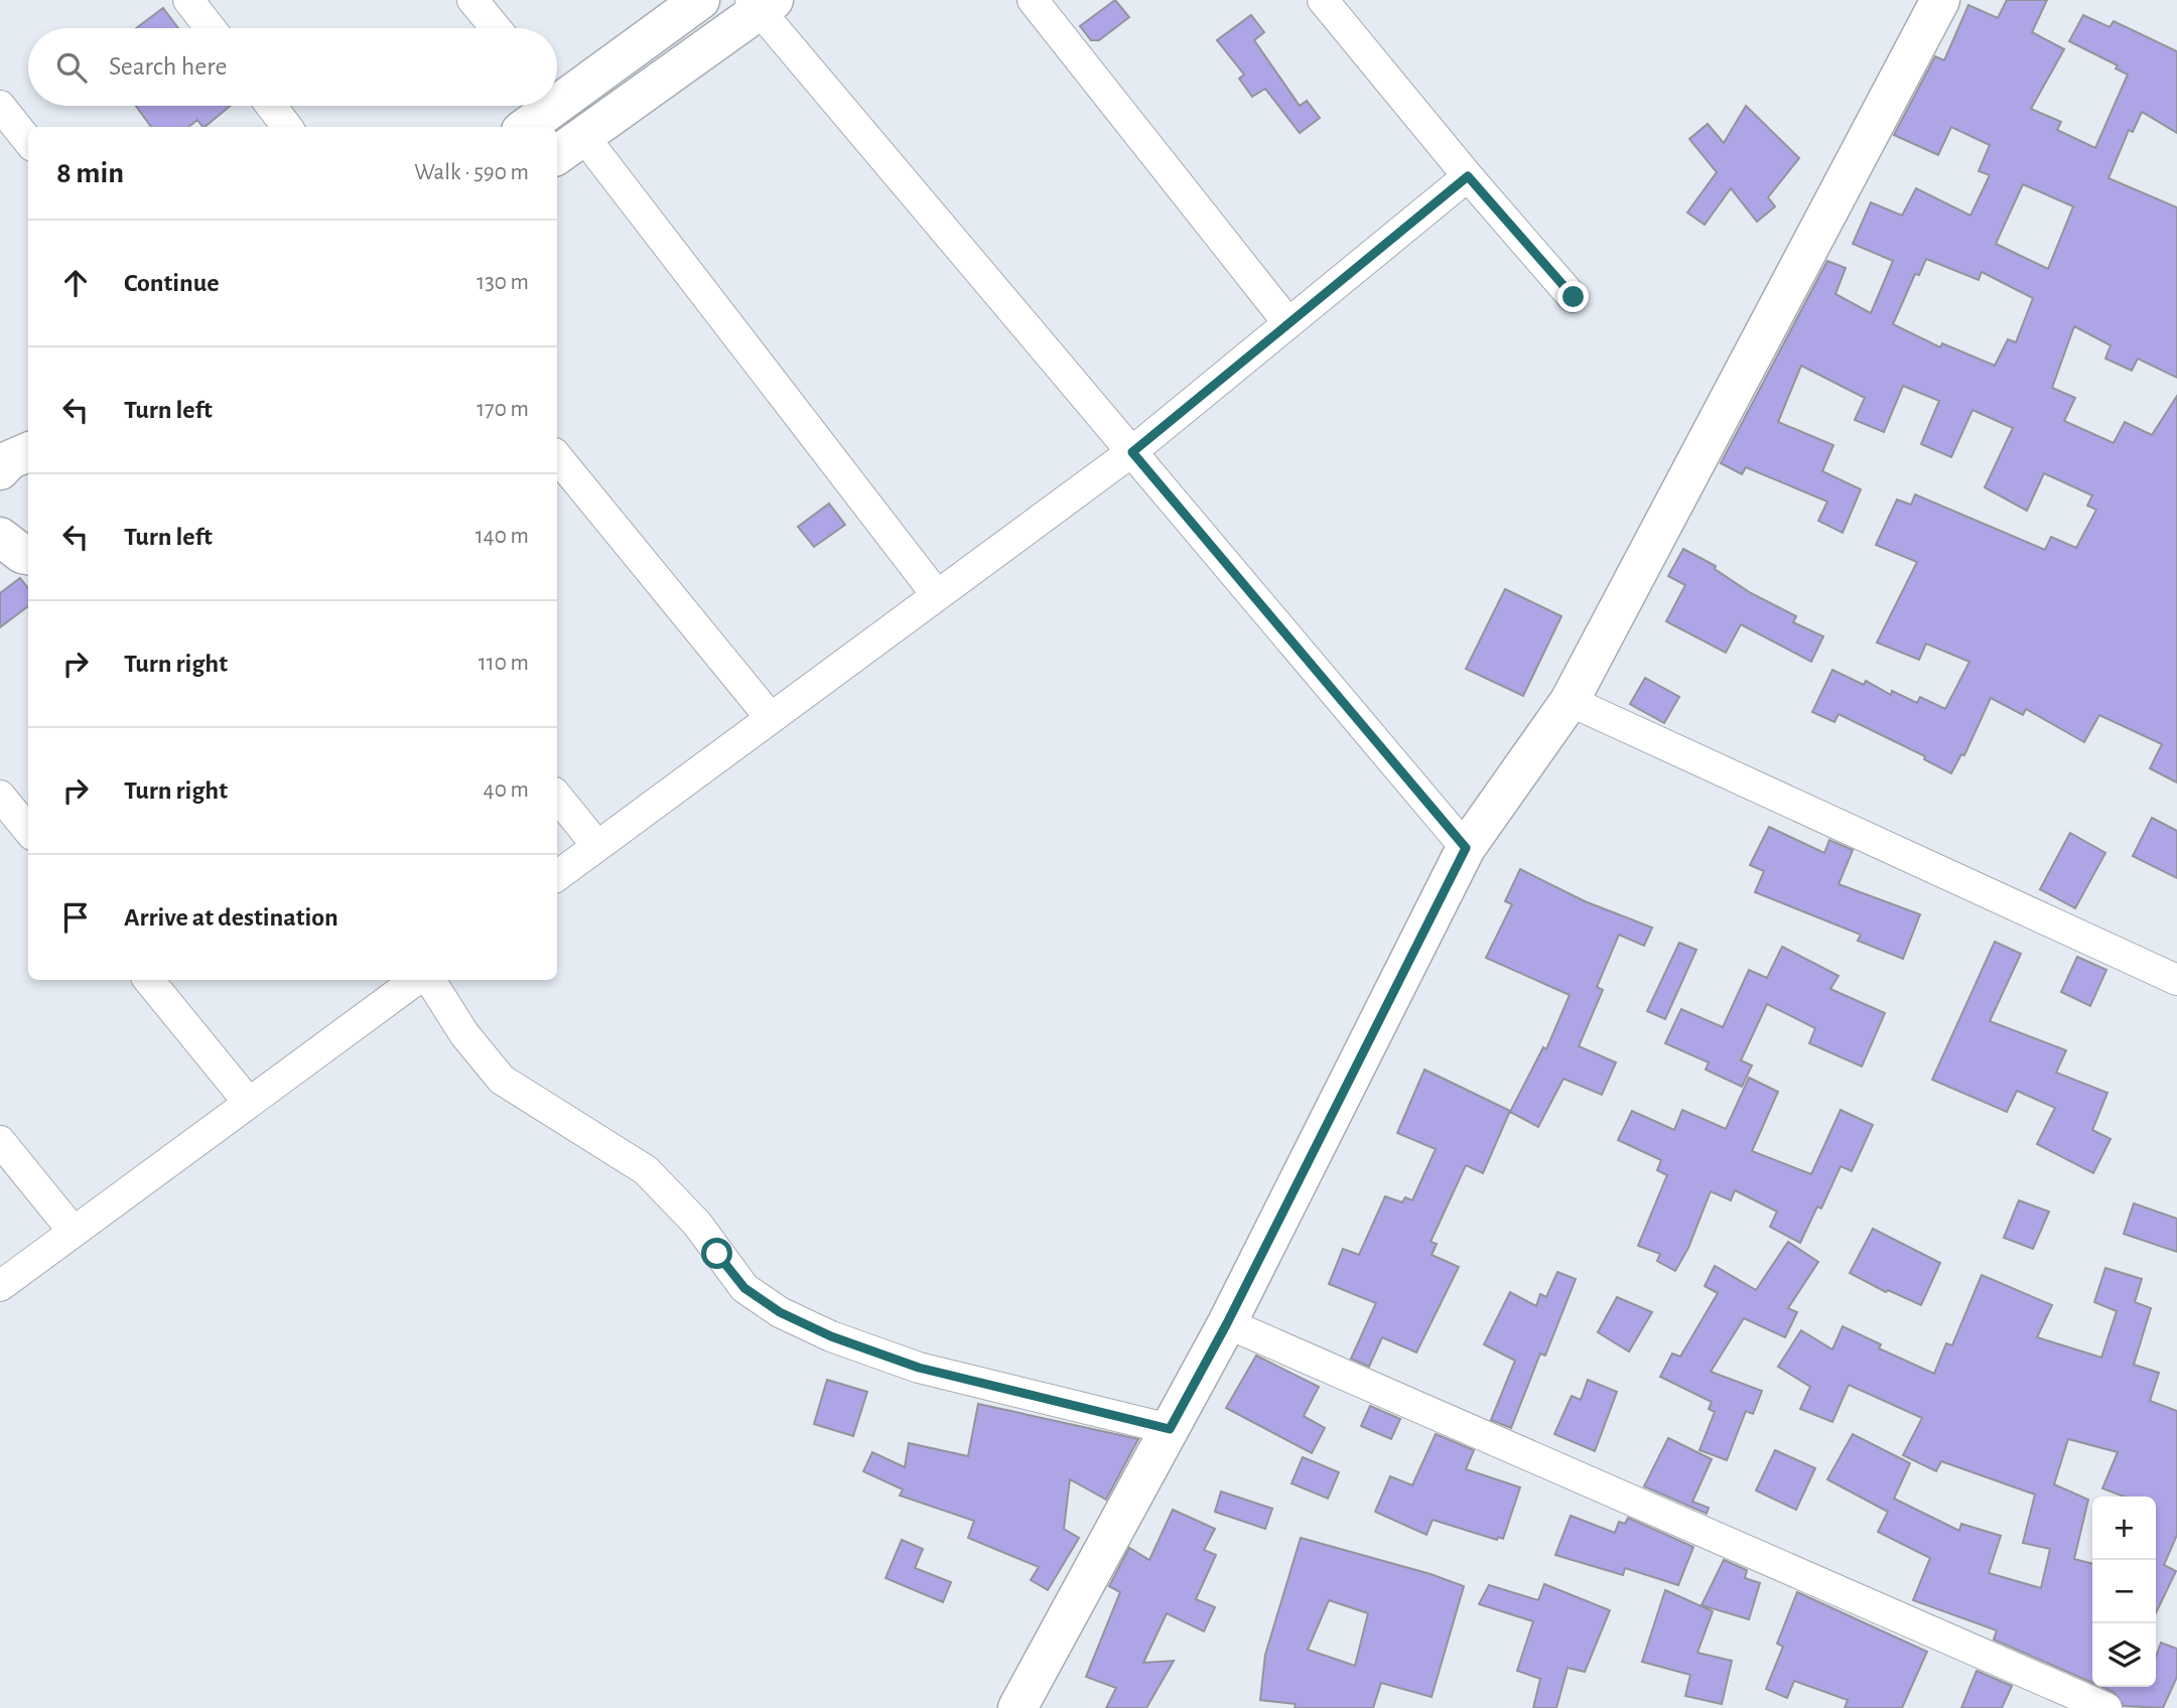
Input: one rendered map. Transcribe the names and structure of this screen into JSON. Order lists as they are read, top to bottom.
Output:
{
  "page": {
    "search": "Search here",
    "heading": ["8 min", "Walk · 590 m"],
    "list": [
      ["Continue", "130 m"],
      ["Turn left", "170 m"],
      ["Turn left", "140 m"],
      ["Turn right", "110 m"],
      ["Turn right", "40 m"],
      "Arrive at destination"
    ],
    "map_buttons": ["+", "−"]
  }
}
